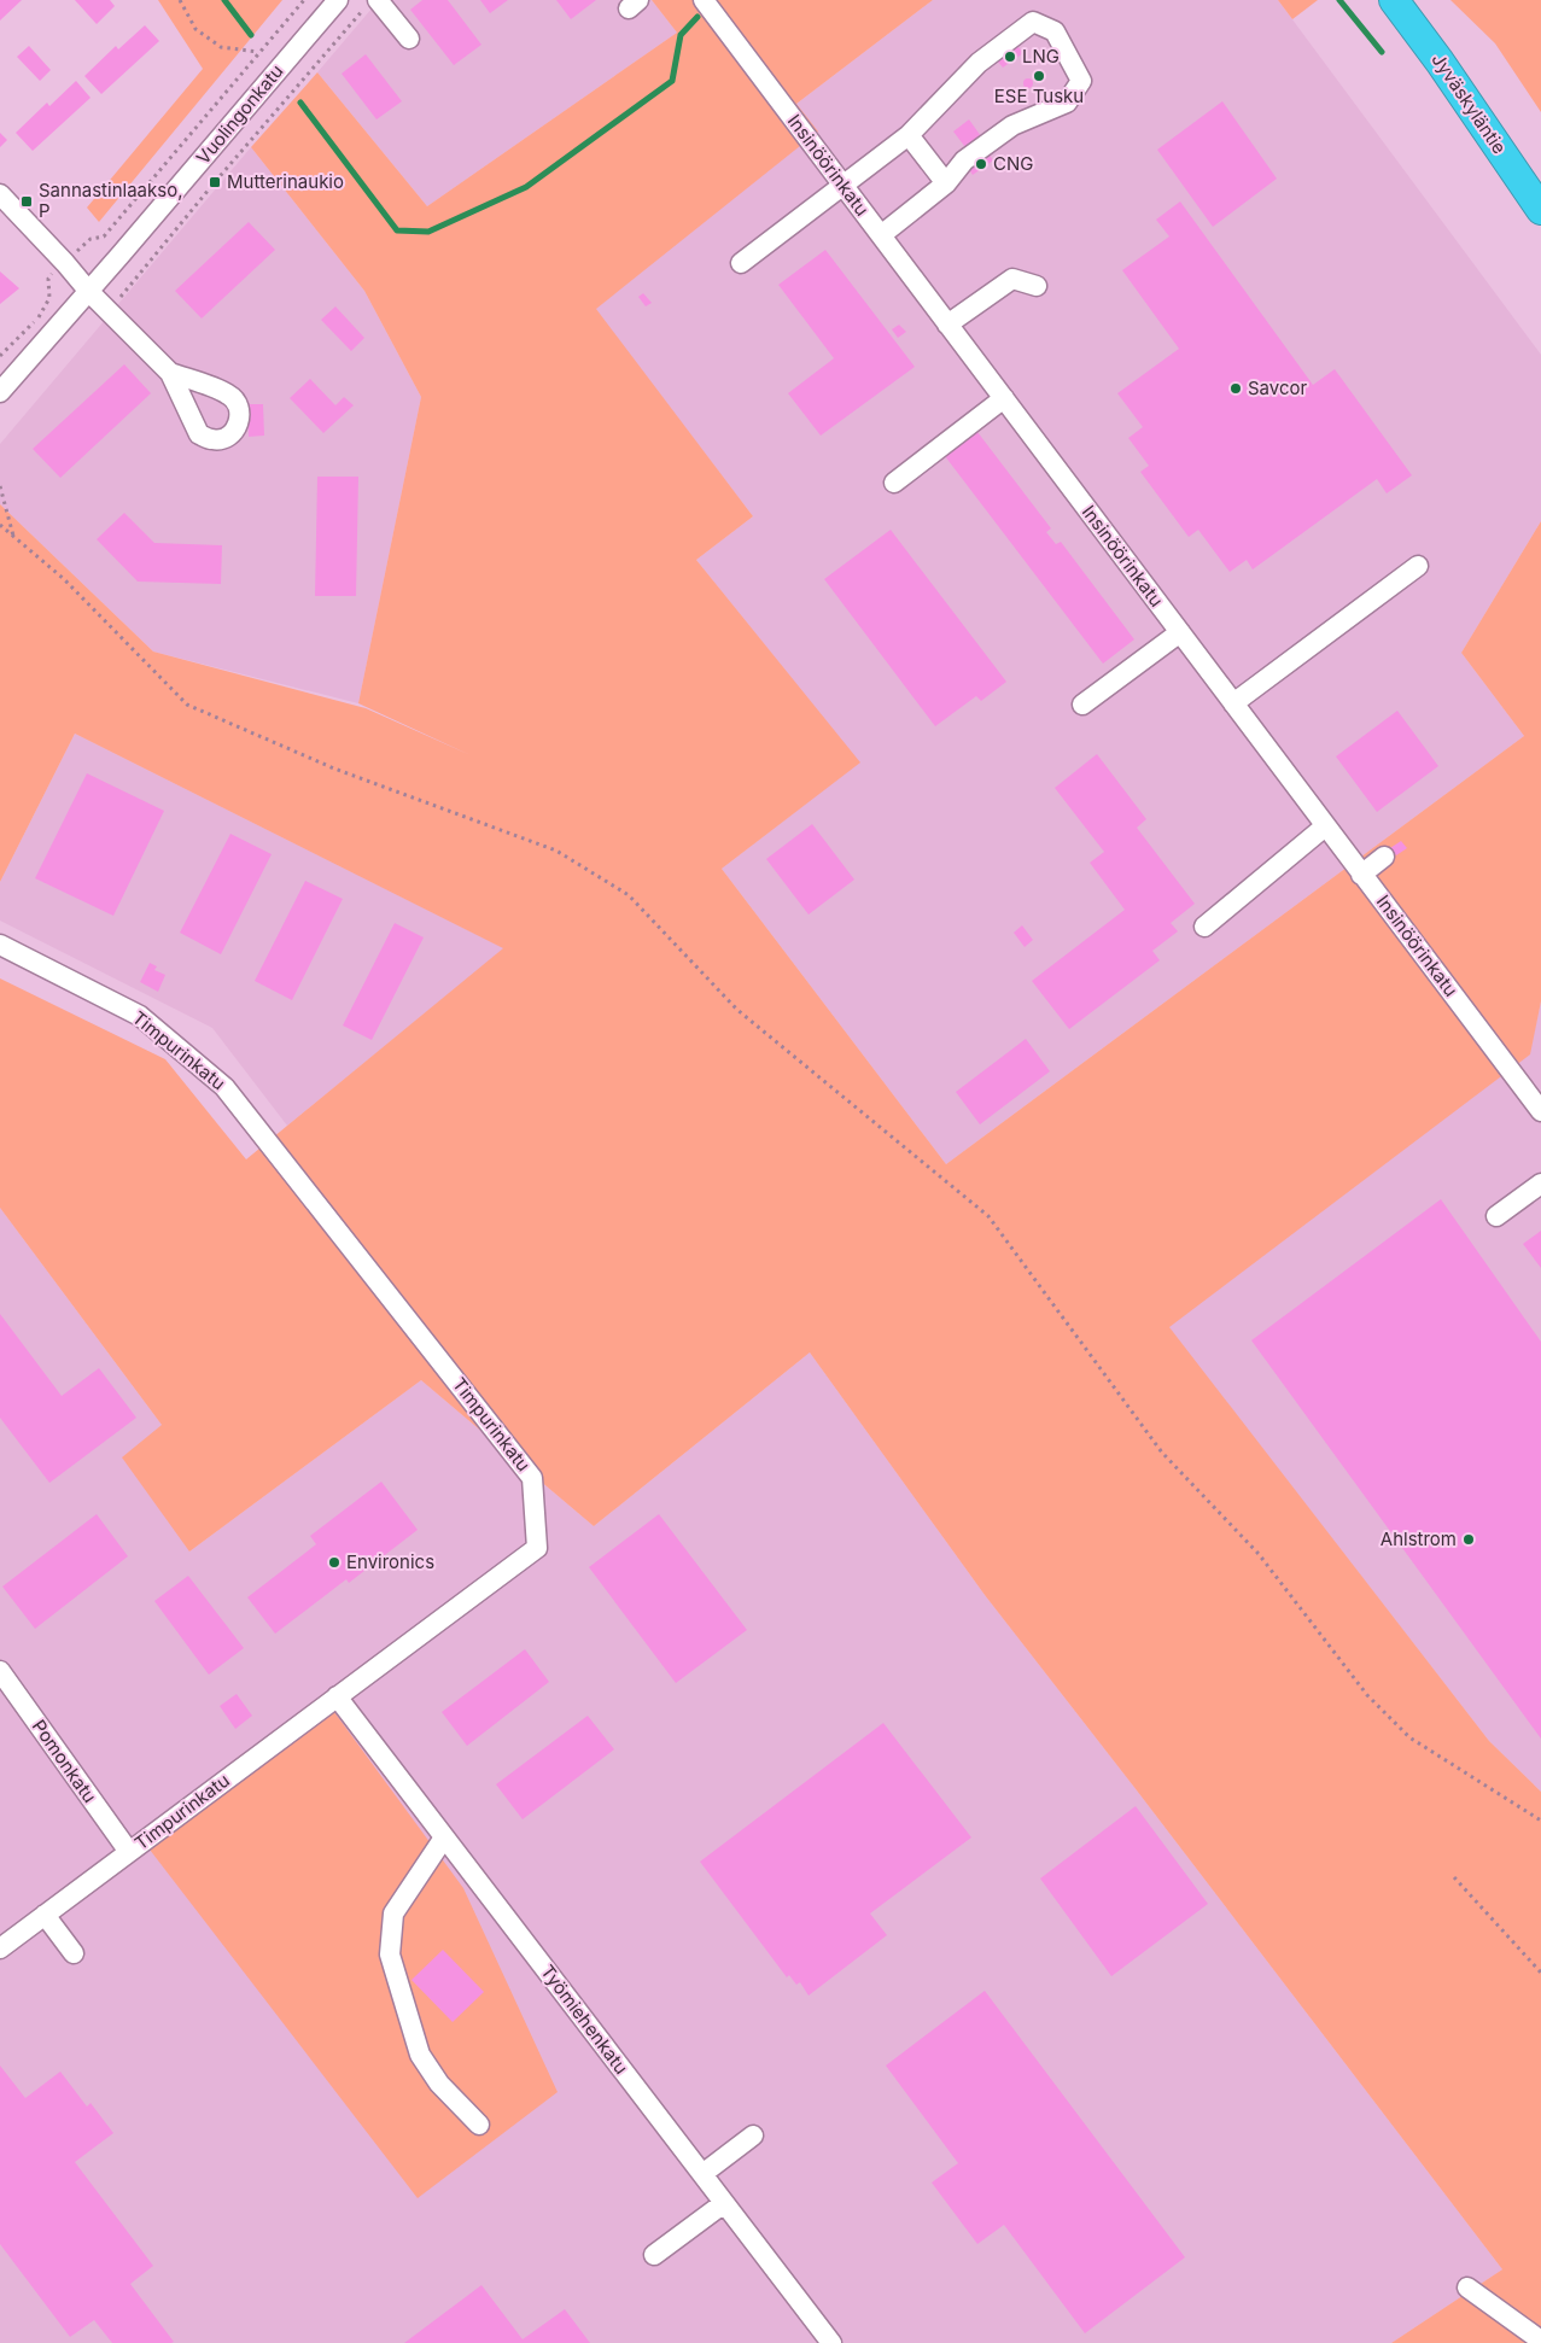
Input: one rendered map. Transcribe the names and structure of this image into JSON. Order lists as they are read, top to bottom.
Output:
{
  "streets": {
    "highway": ["Jyväskyläntie"],
    "street": [
      "Vuolingonkatu",
      "Insinöörinkatu",
      "Timpurinkatu",
      "Pomonkatu",
      "Työmiehenkatu"
    ]
  },
  "crossings": [
    ["Timpurinkatu", "Pomonkatu"],
    ["Timpurinkatu", "Työmiehenkatu"]
  ],
  "places": {
    "other": [
      "LNG",
      "ESE Tusku",
      "CNG",
      "Savcor",
      "Ahlstrom",
      "Environics"
    ],
    "transit": ["Mutterinaukio", "Sannastinlaakso, P"]
  }
}
